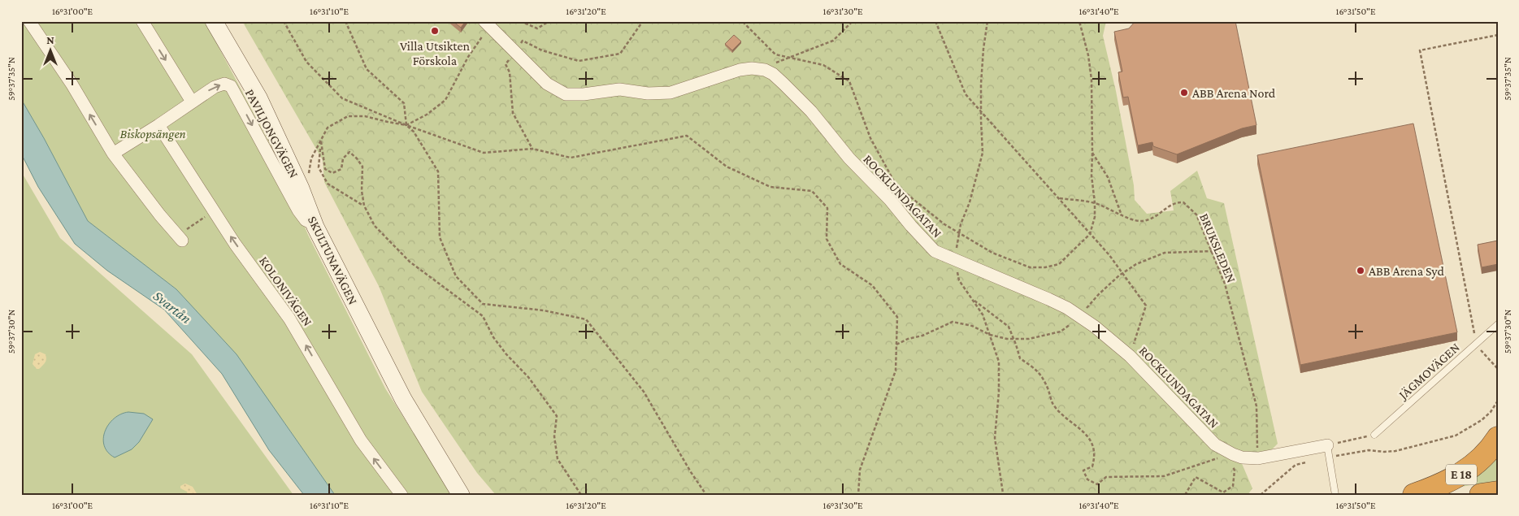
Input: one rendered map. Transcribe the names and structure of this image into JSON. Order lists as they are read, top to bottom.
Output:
{
  "streets": {
    "highway": ["E 18"],
    "street": [
      "PAVILJONGVÄGEN",
      "ROCKLUNDAGATAN",
      "SKULTUNAVÄGEN",
      "KOLONIVÄGEN"
    ],
    "lane": ["JÄGMOVÄGEN"],
    "path": ["BRUKSLEDEN"]
  },
  "crossings": [
    ["PAVILJONGVÄGEN", "SKULTUNAVÄGEN"],
    ["PAVILJONGVÄGEN", "KOLONIVÄGEN"],
    ["ROCKLUNDAGATAN", "BRUKSLEDEN"]
  ],
  "one_way": ["KOLONIVÄGEN"],
  "water": ["Svartån"],
  "parks": ["Biskopsängen"],
  "places": ["Villa Utsikten Förskola", "ABB Arena Nord", "ABB Arena Syd"],
  "north": "top",
  "coordinates": [
    "16°31'00\"E",
    "16°31'10\"E",
    "16°31'20\"E",
    "16°31'30\"E",
    "16°31'40\"E",
    "16°31'50\"E",
    "59°37'35\"N",
    "59°37'30\"N"
  ]
}
